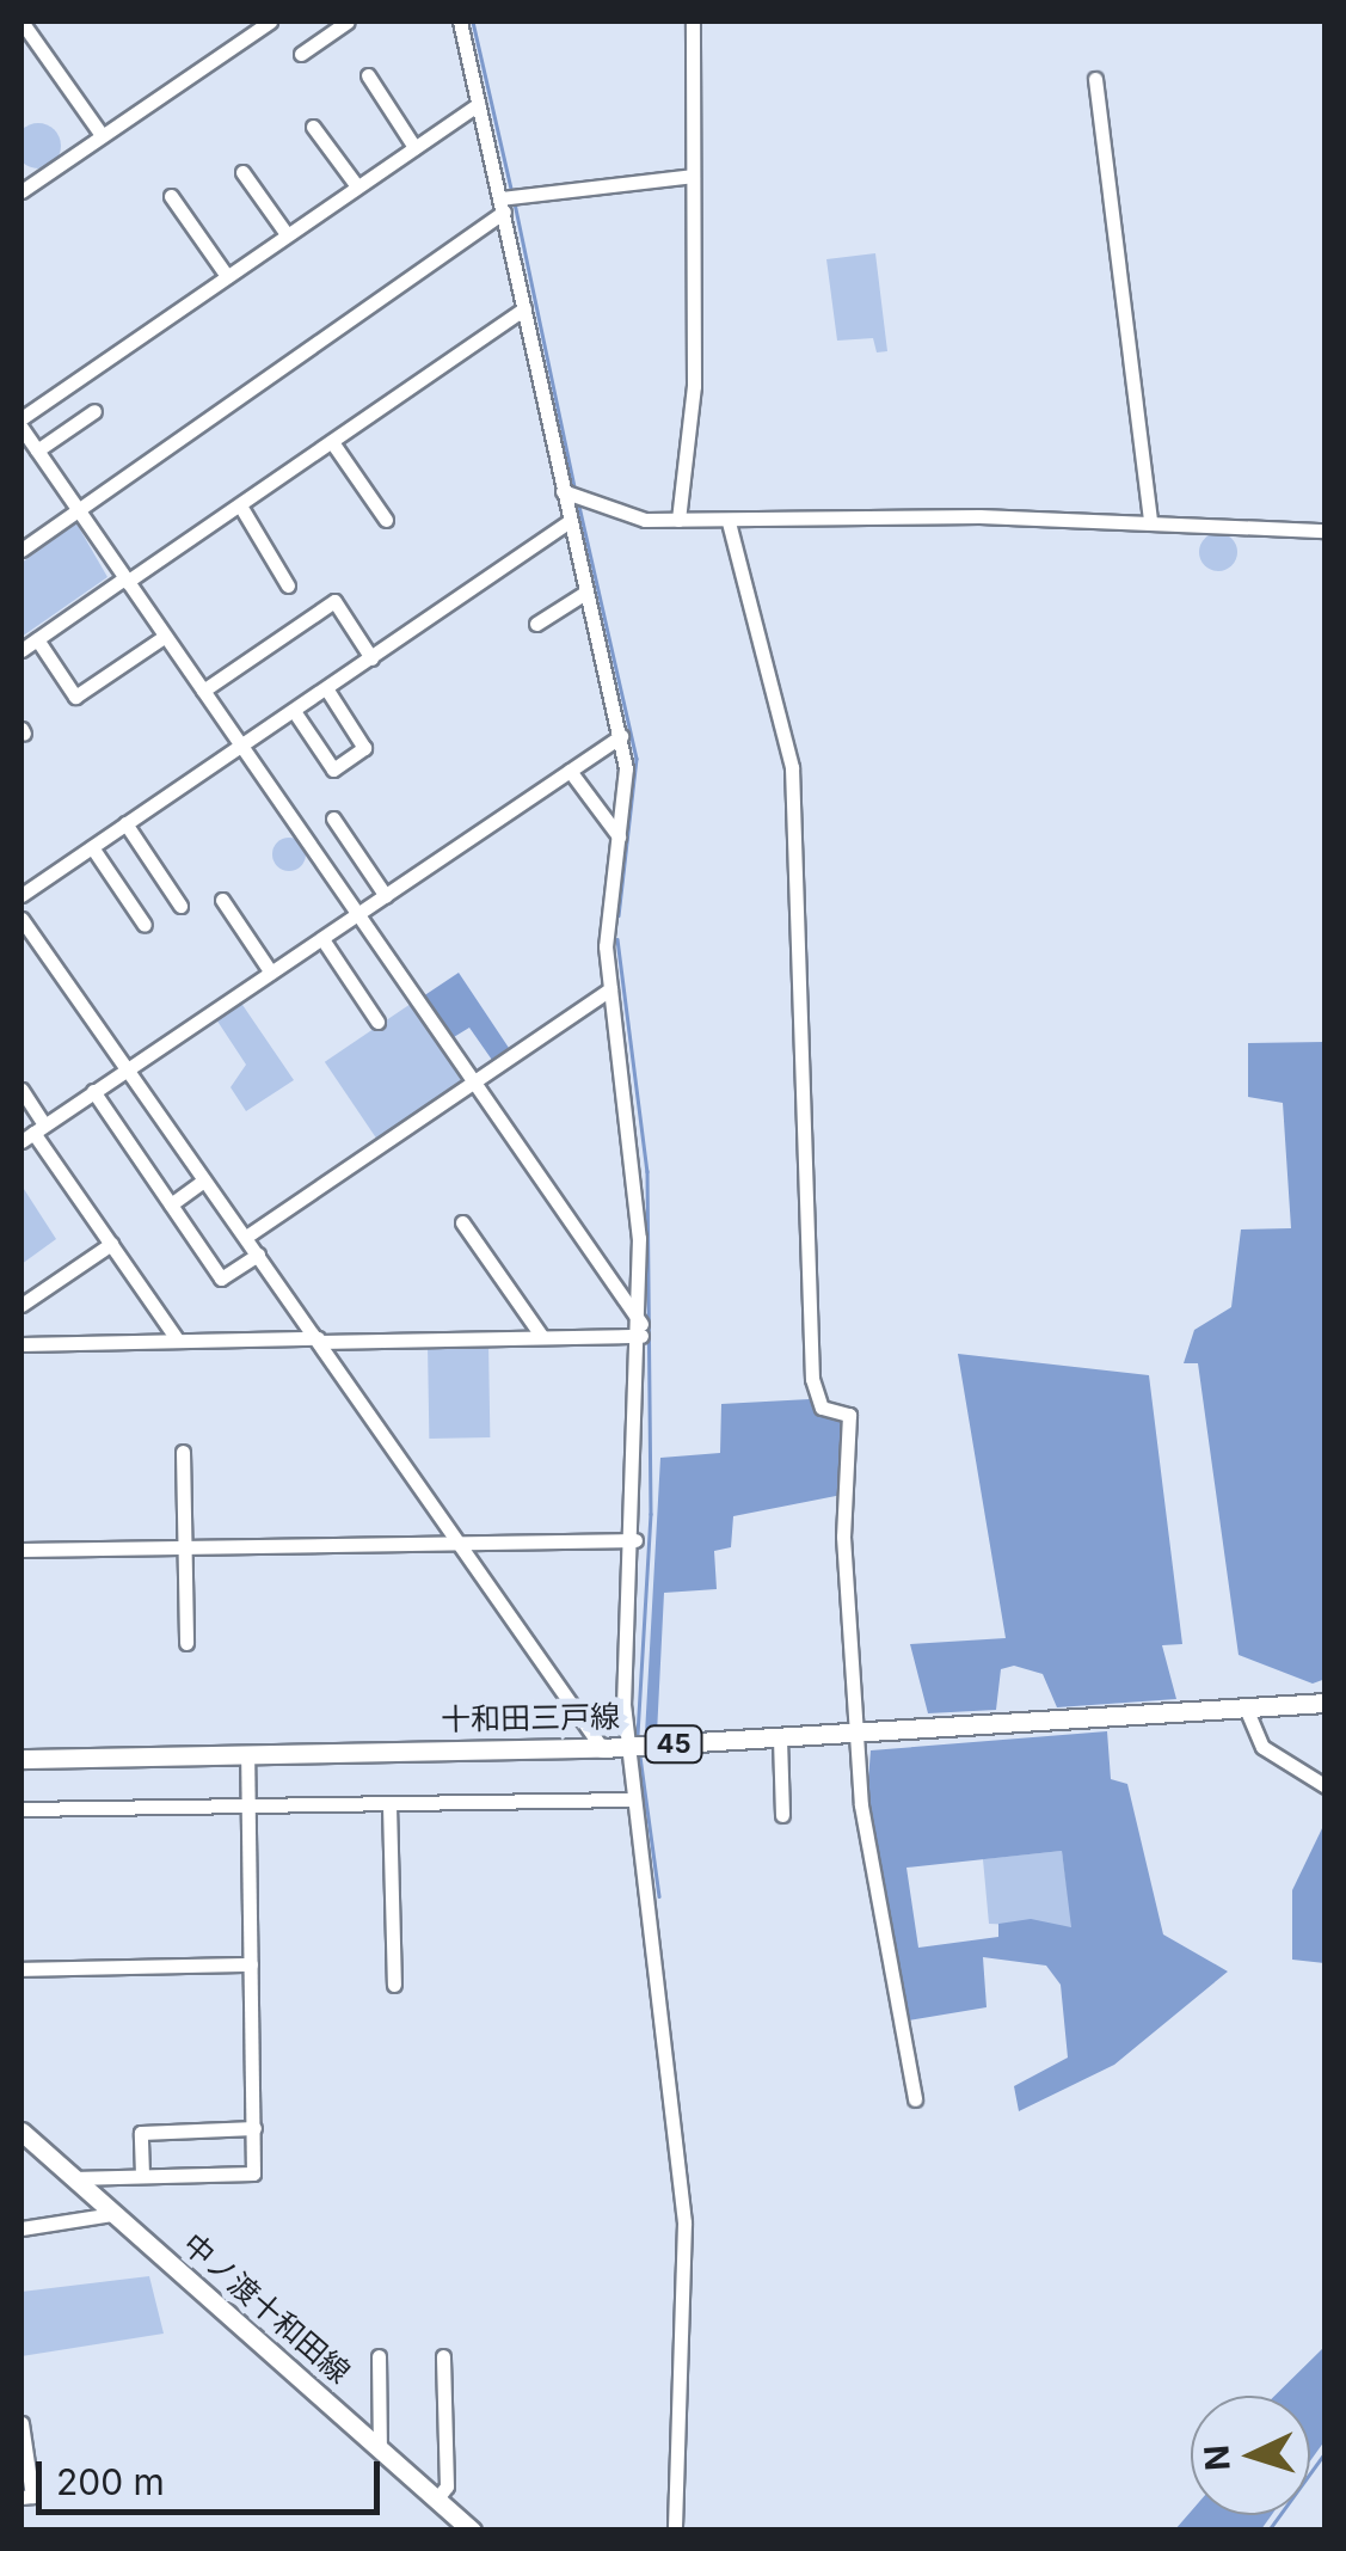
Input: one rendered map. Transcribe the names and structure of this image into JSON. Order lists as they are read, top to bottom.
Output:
{
  "streets": {
    "main road": ["十和田三戸線", "45", "中ノ渡十和田線"]
  },
  "scale_bar": "200 m",
  "north": "left"
}
